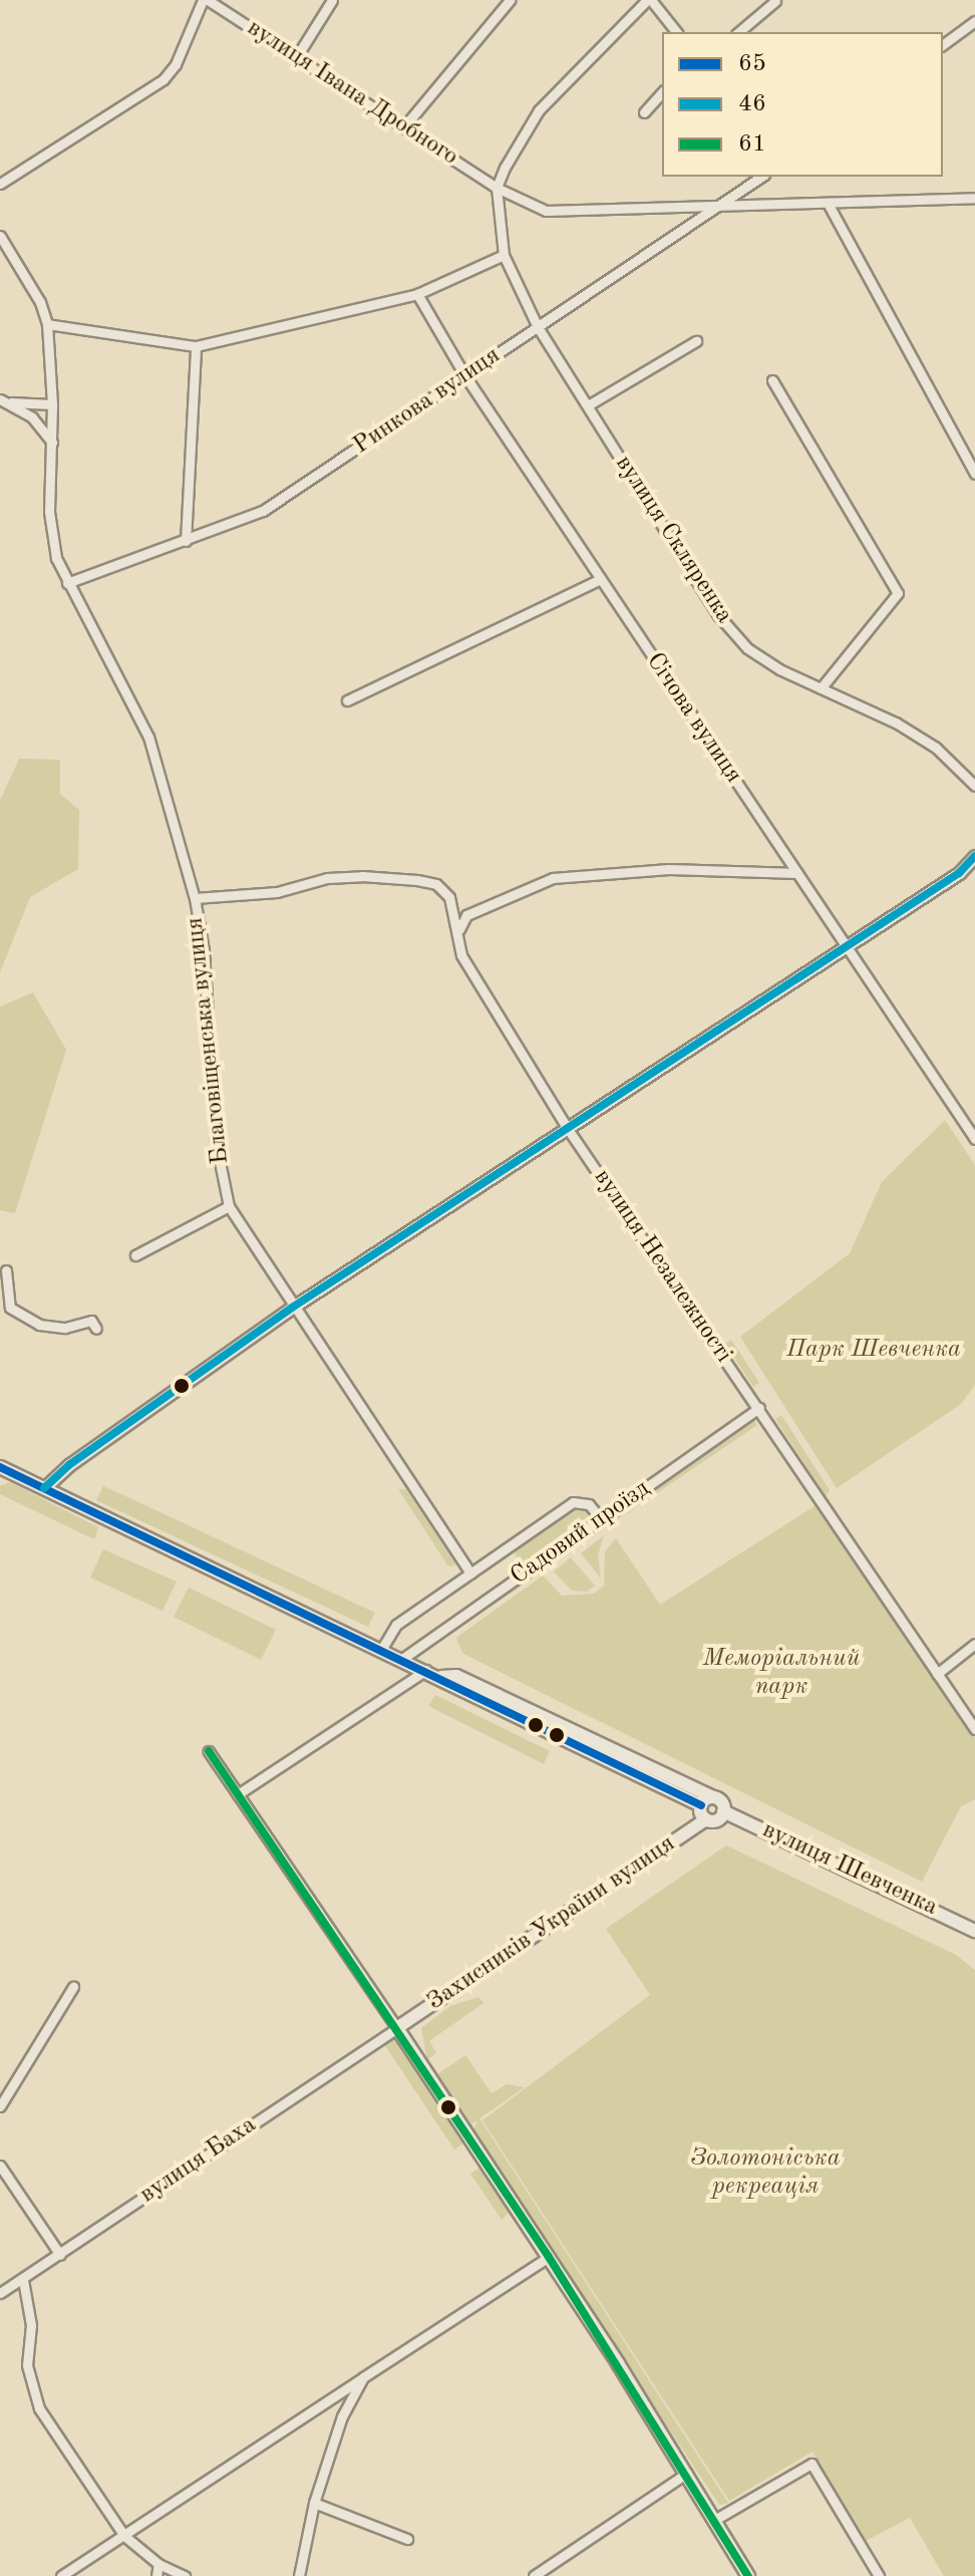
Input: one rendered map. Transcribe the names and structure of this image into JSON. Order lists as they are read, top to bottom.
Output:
{
  "streets": {
    "main road": ["вулиця Шевченка", "Захисників України вулиця"],
    "street": [
      "вулиця Івана Дробного",
      "Ринкова вулиця",
      "вулиця Скляренка",
      "Січова вулиця",
      "Благовіщенська вулиця",
      "вулиця Незалежності",
      "Садовий проїзд",
      "вулиця Баха"
    ]
  },
  "crossings": [
    ["вулиця Івана Дробного", "Ринкова вулиця"],
    ["вулиця Івана Дробного", "вулиця Скляренка"],
    ["Ринкова вулиця", "вулиця Скляренка"],
    ["Ринкова вулиця", "Січова вулиця"],
    ["Ринкова вулиця", "Благовіщенська вулиця"],
    ["Благовіщенська вулиця", "вулиця Незалежності"],
    ["вулиця Незалежності", "Садовий проїзд"],
    ["вулиця Шевченка", "Захисників України вулиця"],
    ["Захисників України вулиця", "вулиця Баха"]
  ],
  "parks": ["Парк Шевченка", "Меморіальний парк", "Золотоніська рекреація"],
  "lines": ["transit line 46", "transit line 65", "transit line 61"],
  "legend": ["65", "46", "61"]
}
